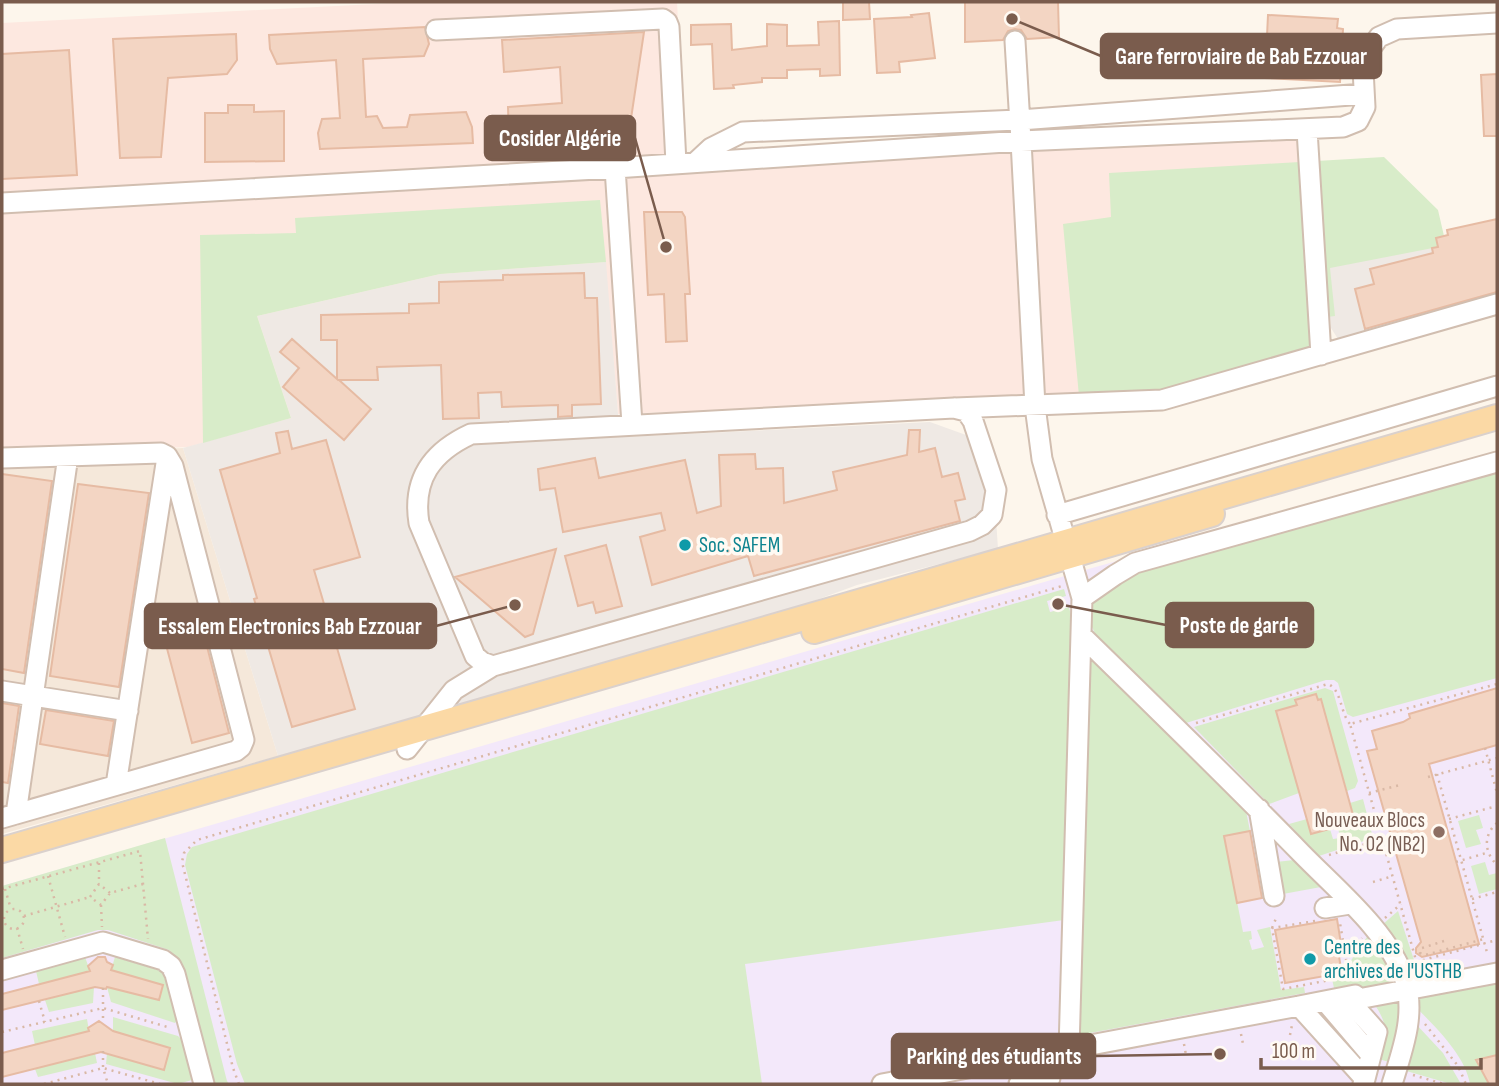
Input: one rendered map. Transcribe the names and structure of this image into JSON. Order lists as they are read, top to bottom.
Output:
{
  "places": [
    "Gare ferroviaire de Bab Ezzouar",
    "Cosider Algérie",
    "Soc. SAFEM",
    "Poste de garde",
    "Essalem Electronics Bab Ezzouar",
    "Nouveaux Blocs No. 02 (NB2)",
    "Centre des archives de l'USTHB",
    "Parking des étudiants"
  ],
  "scale_bar": "100 m"
}
